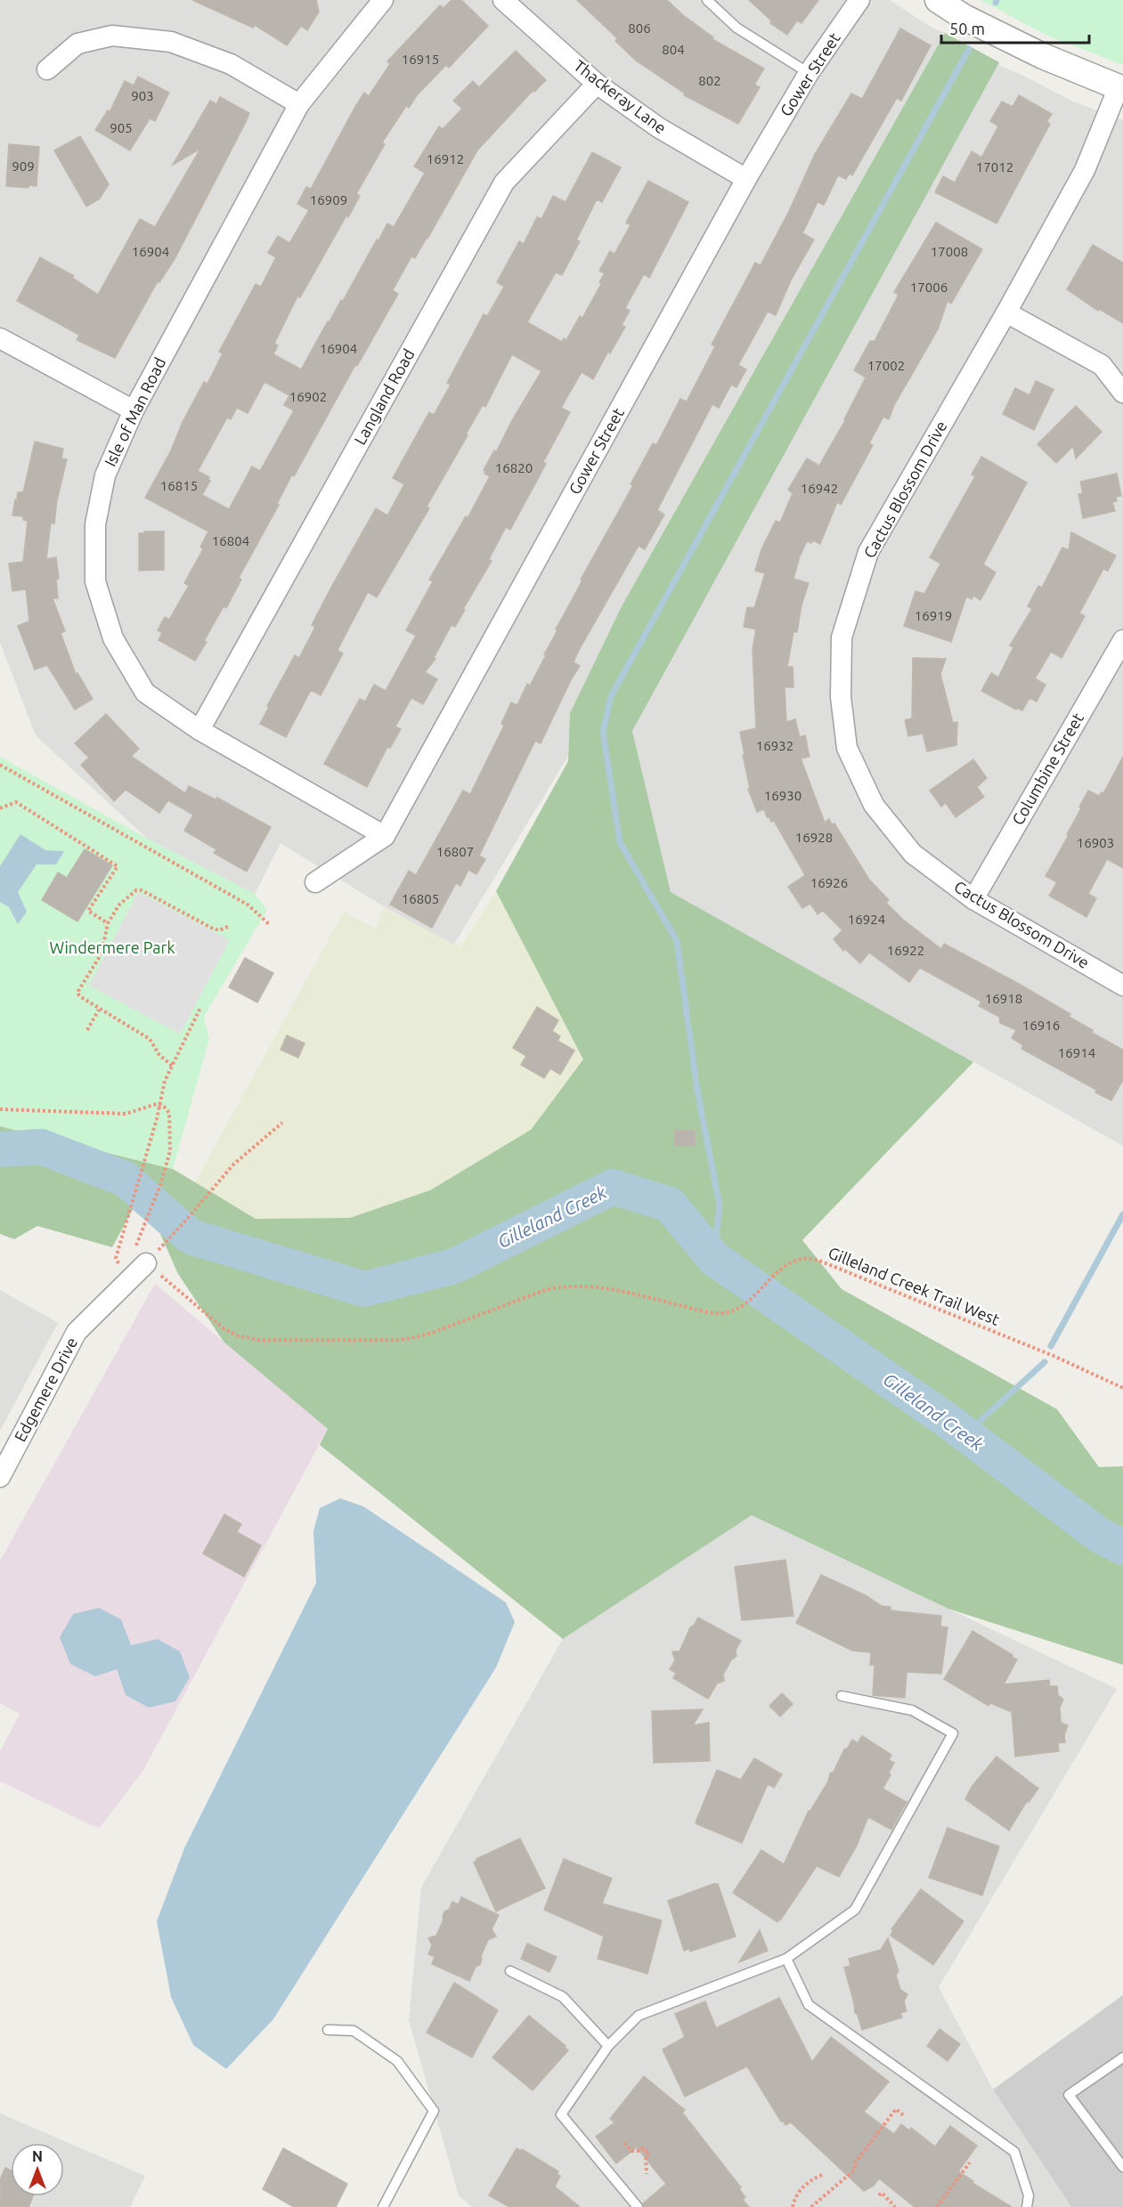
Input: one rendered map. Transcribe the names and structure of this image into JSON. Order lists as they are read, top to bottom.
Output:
{
  "streets": {
    "street": [
      "Gower Street",
      "Thackeray Lane",
      "Langland Road",
      "Isle of Man Road",
      "Cactus Blossom Drive",
      "Columbine Street",
      "Edgemere Drive"
    ],
    "path": ["Gilleland Creek Trail West"]
  },
  "crossings": [
    ["Gower Street", "Thackeray Lane"],
    ["Gower Street", "Isle of Man Road"],
    ["Thackeray Lane", "Langland Road"],
    ["Langland Road", "Isle of Man Road"],
    ["Cactus Blossom Drive", "Columbine Street"],
    ["Gilleland Creek Trail West", "Edgemere Drive"]
  ],
  "water": ["Gilleland Creek"],
  "parks": ["Windermere Park"],
  "house_numbers": [
    "806",
    "804",
    "16915",
    "802",
    "903",
    "905",
    "16912",
    "909",
    "17012",
    "16909",
    "16904",
    "17008",
    "17006",
    "16904",
    "17002",
    "16902",
    "16820",
    "16815",
    "16942",
    "16804",
    "16919",
    "16932",
    "16930",
    "16928",
    "16903",
    "16807",
    "16926",
    "16805",
    "16924",
    "16922",
    "16918",
    "16916",
    "16914"
  ],
  "scale_bar": "50 m",
  "north": "top"
}
